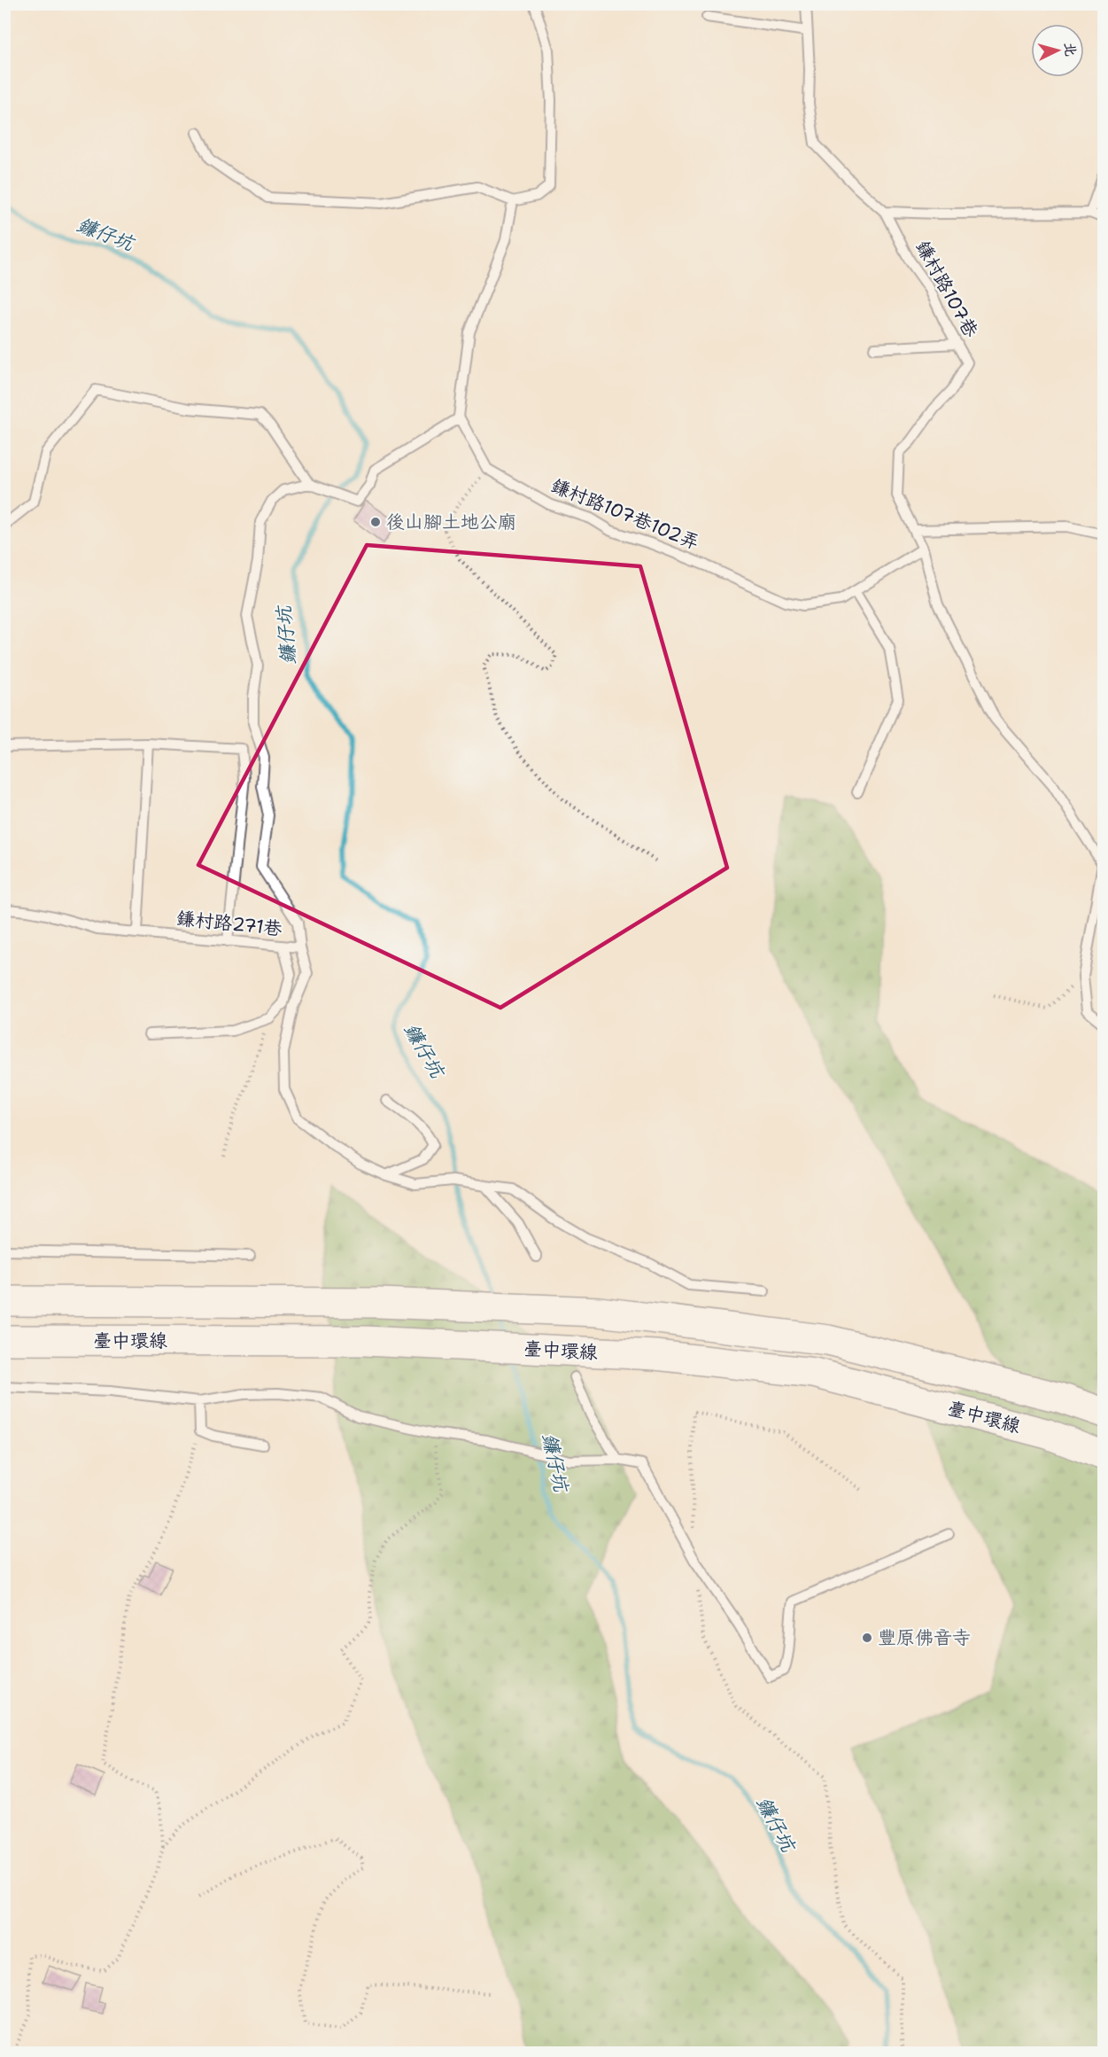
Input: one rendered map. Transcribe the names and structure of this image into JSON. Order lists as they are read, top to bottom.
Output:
{
  "streets": {
    "highway": ["臺中環線"],
    "lane": ["鎌村路107巷", "鎌村路107巷102弄", "鎌村路271巷"]
  },
  "crossings": [
    ["鎌村路107巷", "鎌村路107巷102弄"]
  ],
  "water": ["鐮仔坑"],
  "places": ["後山腳土地公廟", "豐原佛音寺"],
  "north": "right"
}
